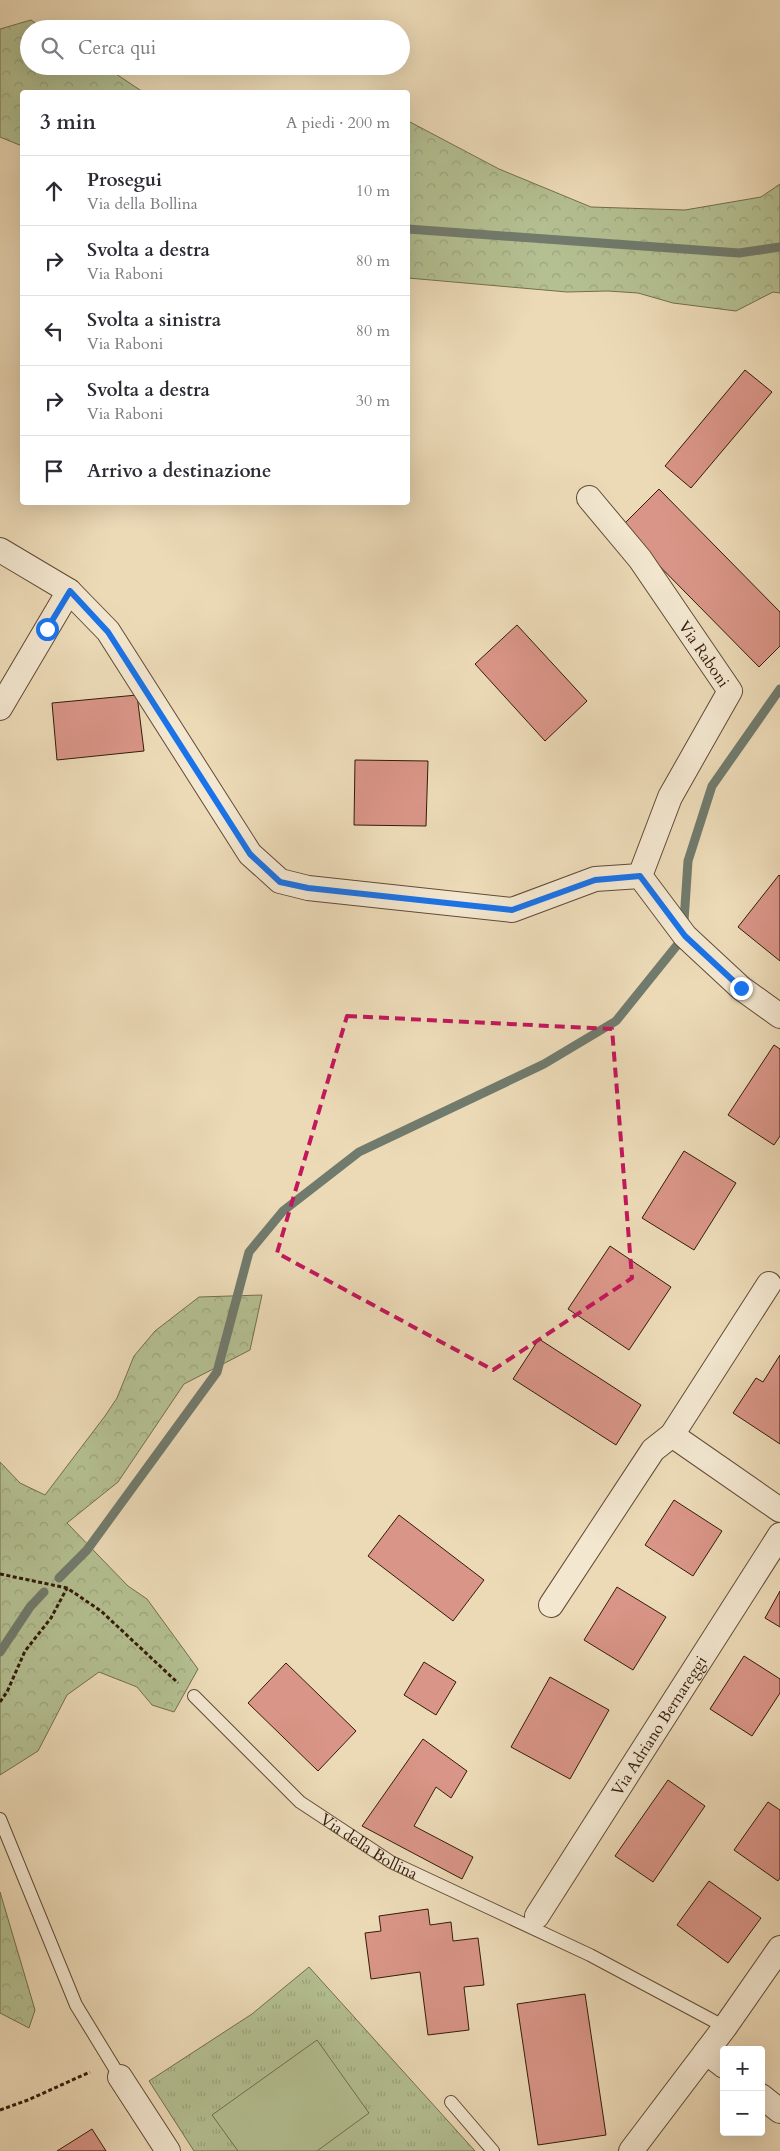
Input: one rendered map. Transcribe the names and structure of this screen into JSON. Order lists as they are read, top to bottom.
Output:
{
  "streets": {
    "street": ["Via Raboni", "Via Adriano Bernareggi"],
    "lane": ["Via della Bollina"]
  },
  "page": {
    "search": "Cerca qui",
    "heading": ["3 min", "A piedi · 200 m"],
    "list": [
      ["Prosegui", "Via della Bollina", "10 m"],
      ["Svolta a destra", "Via Raboni", "80 m"],
      ["Svolta a sinistra", "Via Raboni", "80 m"],
      ["Svolta a destra", "Via Raboni", "30 m"],
      "Arrivo a destinazione"
    ],
    "map_buttons": ["+", "−"]
  }
}
